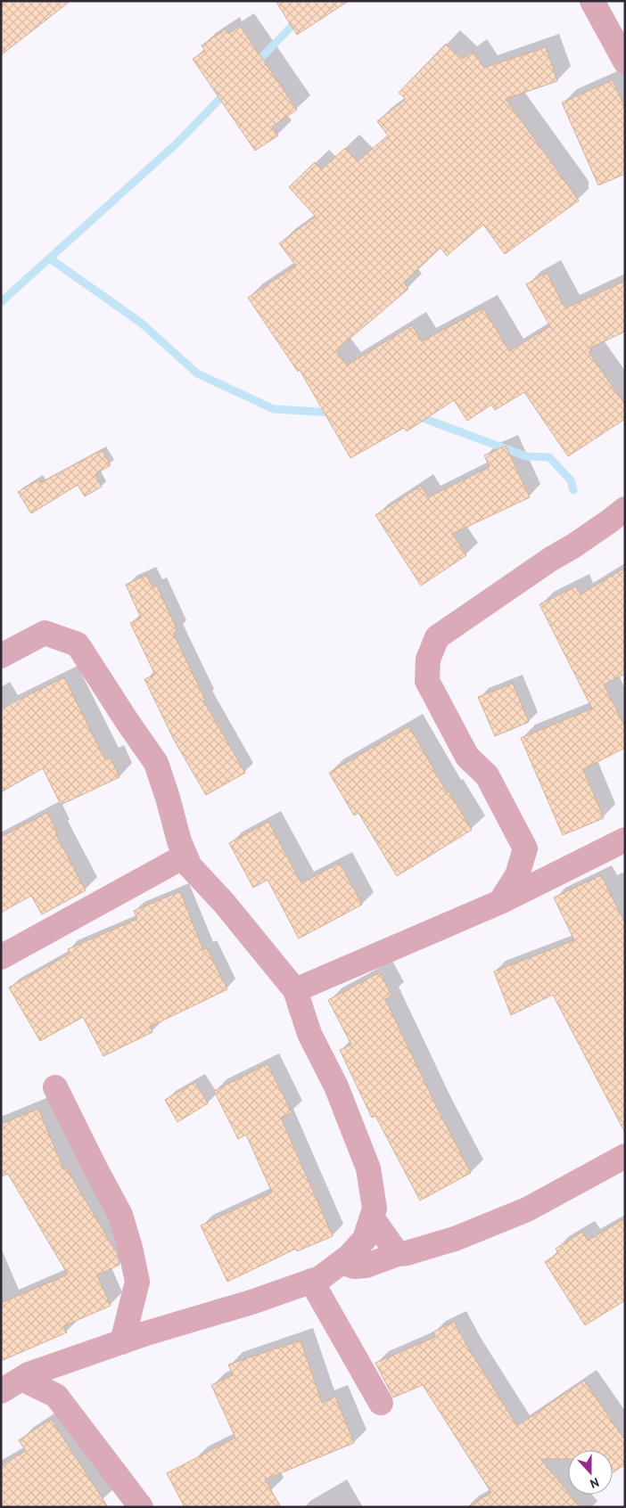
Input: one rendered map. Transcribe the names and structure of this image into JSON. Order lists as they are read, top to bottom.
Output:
{
  "north": "bottom"
}
